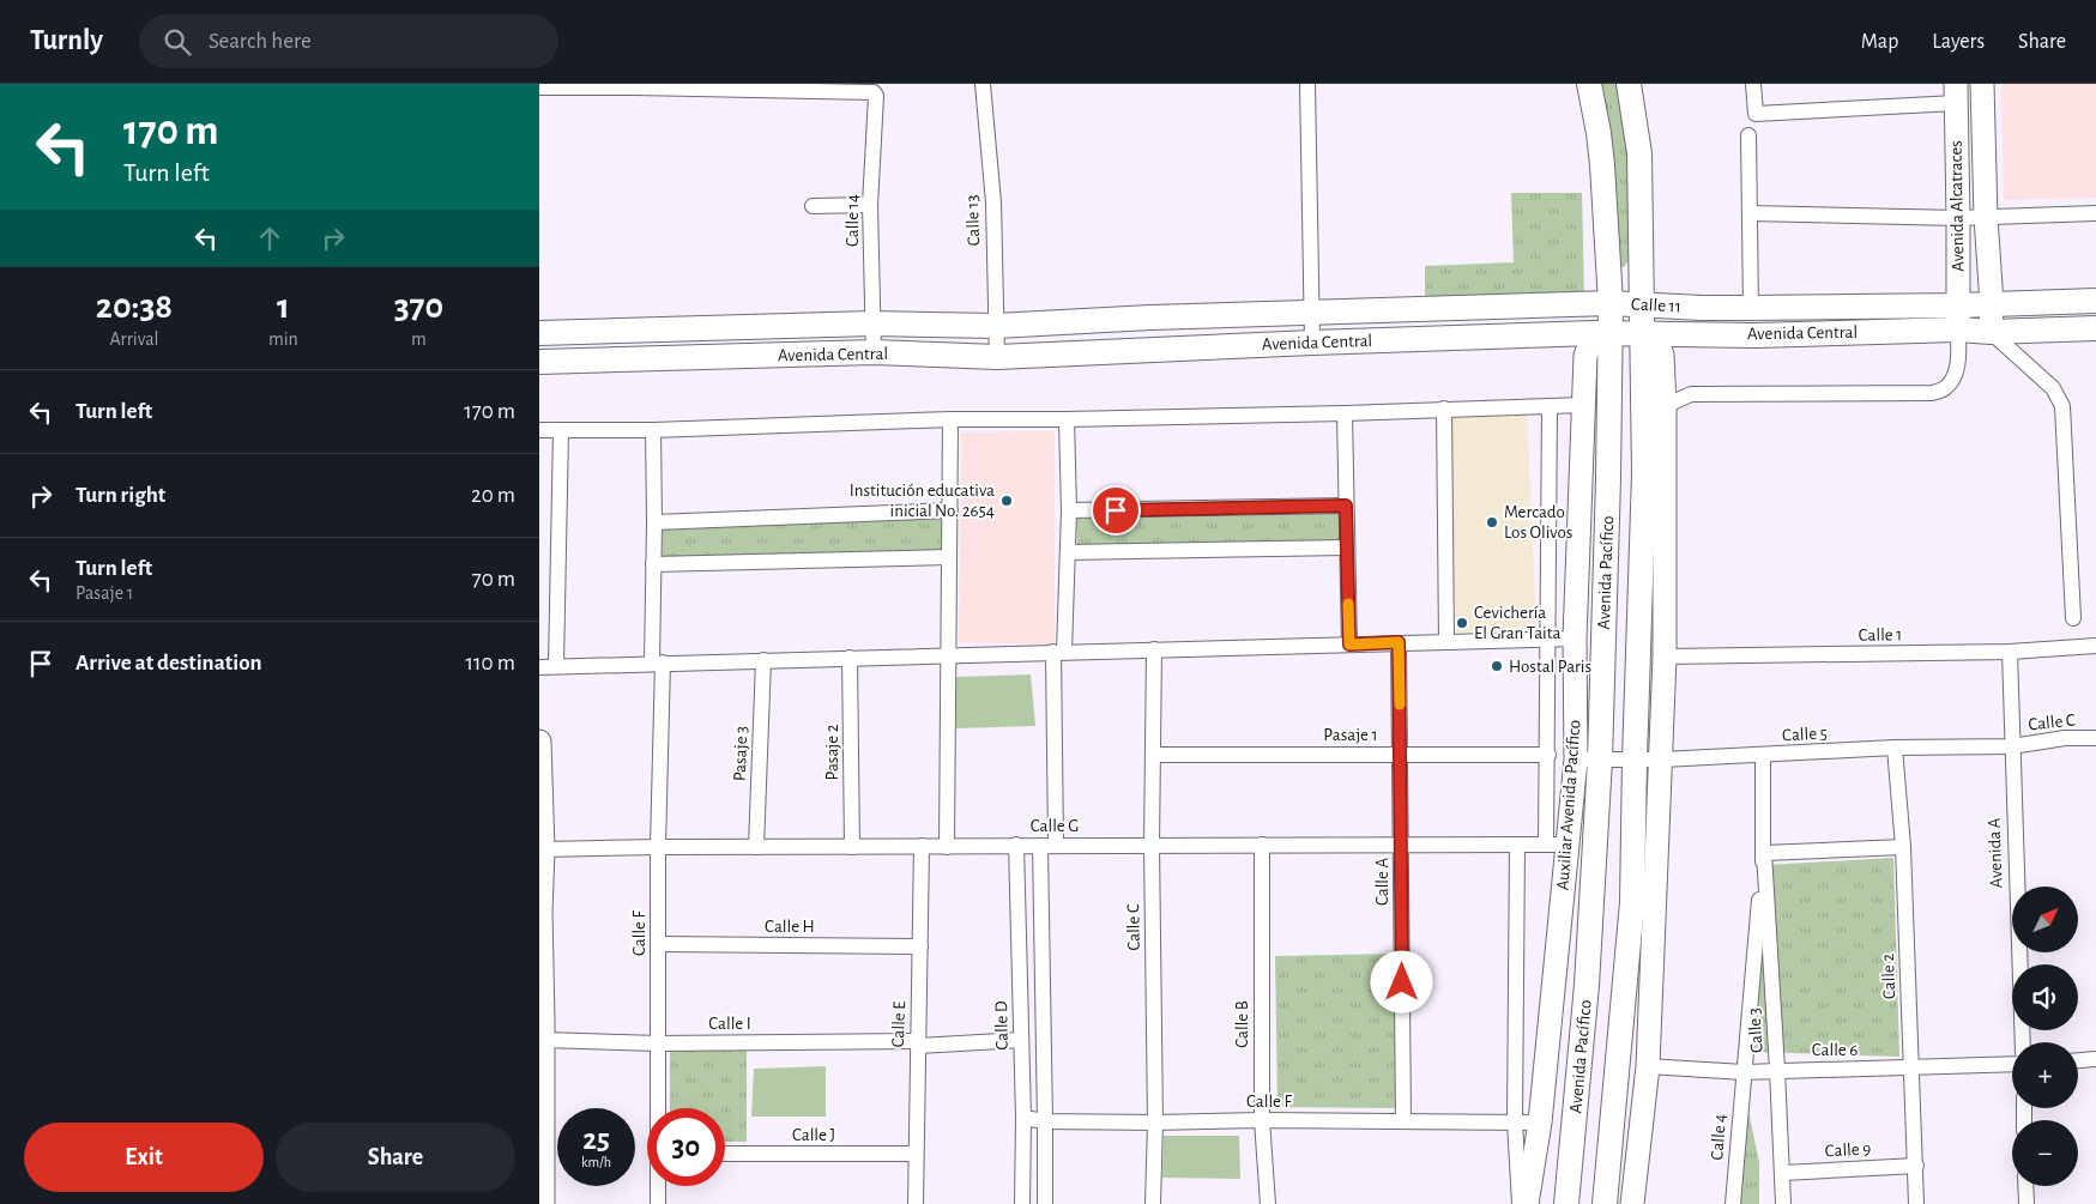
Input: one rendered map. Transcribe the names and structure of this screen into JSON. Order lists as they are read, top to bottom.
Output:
{
  "streets": {
    "main road": [
      "Avenida Alcatraces",
      "Calle 11",
      "Avenida Central",
      "Avenida Pacífico",
      "Auxiliar Avenida Pacífico"
    ],
    "street": [
      "Calle 14",
      "Calle 13",
      "Calle 1",
      "Calle C",
      "Pasaje 1",
      "Calle 5",
      "Pasaje 2",
      "Pasaje 3",
      "Calle G",
      "Avenida A",
      "Calle A",
      "Calle H",
      "Calle F",
      "Calle 2",
      "Calle I",
      "Calle E",
      "Calle B",
      "Calle D",
      "Calle 3",
      "Calle 6",
      "Calle J",
      "Calle 4",
      "Calle 9"
    ]
  },
  "crossings": [
    ["Avenida Alcatraces", "Avenida Central"],
    ["Calle 14", "Avenida Central"],
    ["Calle 13", "Avenida Central"],
    ["Calle 11", "Avenida Central"],
    ["Calle 11", "Avenida Pacífico"],
    ["Avenida Central", "Avenida Pacífico"],
    ["Avenida Central", "Auxiliar Avenida Pacífico"],
    ["Avenida Pacífico", "Calle 5"],
    ["Avenida Pacífico", "Auxiliar Avenida Pacífico"],
    ["Calle 1", "Avenida A"],
    ["Calle C", "Pasaje 1"],
    ["Calle C", "Calle 5"],
    ["Calle C", "Calle G"],
    ["Calle C", "Avenida A"],
    ["Calle C", "Calle F"],
    ["Pasaje 1", "Calle A"],
    ["Calle 5", "Avenida A"],
    ["Calle 5", "Calle 2"],
    ["Calle 5", "Calle 3"],
    ["Pasaje 2", "Calle G"],
    ["Pasaje 3", "Calle G"],
    ["Auxiliar Avenida Pacífico", "Calle G"],
    ["Auxiliar Avenida Pacífico", "Calle F"],
    ["Calle G", "Calle A"],
    ["Calle G", "Calle F"],
    ["Calle G", "Calle E"],
    ["Calle G", "Calle B"],
    ["Calle G", "Calle D"],
    ["Calle A", "Calle F"],
    ["Calle H", "Calle F"],
    ["Calle H", "Calle E"],
    ["Calle F", "Calle I"],
    ["Calle F", "Calle B"],
    ["Calle F", "Calle D"],
    ["Calle 2", "Calle 6"],
    ["Calle 2", "Calle 9"],
    ["Calle I", "Calle E"],
    ["Calle I", "Calle D"],
    ["Calle E", "Calle J"],
    ["Calle 3", "Calle 6"],
    ["Calle 3", "Calle 4"],
    ["Calle 3", "Calle 9"],
    ["Calle 6", "Calle 4"]
  ],
  "places": [
    "Institución educativa inicial No. 2654",
    "Mercado Los Olivos",
    "Cevichería El Gran Taita",
    "Hostal Paris"
  ],
  "north": "top right",
  "page": {
    "header": "Turnly",
    "search": "Search here",
    "nav": ["Map", "Layers", "Share"],
    "turn": ["170 m", "Turn left"],
    "eta": [
      "20:38",
      "Arrival",
      "1",
      "min",
      "370",
      "m"
    ],
    "list": [
      {
        "name": "Turn left",
        "value": "170 m"
      },
      {
        "name": "Turn right",
        "value": "20 m"
      },
      {
        "name": "Turn left",
        "note": "Pasaje 1",
        "value": "70 m"
      },
      {
        "name": "Arrive at destination",
        "value": "110 m"
      }
    ],
    "map_buttons": ["+", "−"],
    "speed": "25 km/h",
    "limit": "30",
    "buttons": ["Exit", "Share"]
  }
}
